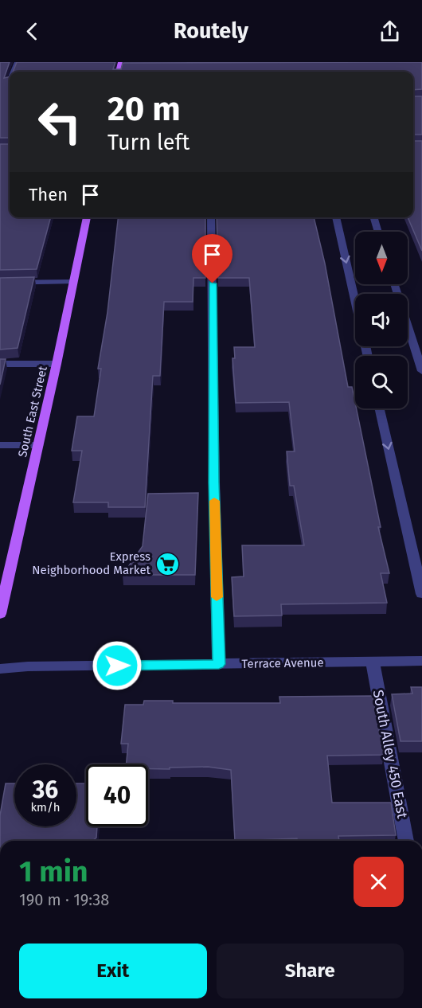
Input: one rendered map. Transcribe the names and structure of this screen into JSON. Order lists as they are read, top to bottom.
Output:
{
  "streets": {
    "main road": ["South East Street"],
    "street": ["Terrace Avenue", "South Alley 450 East"]
  },
  "crossings": [
    ["Terrace Avenue", "South Alley 450 East"]
  ],
  "places": {
    "supermarket": ["Express Neighborhood Market"]
  },
  "north": "bottom",
  "page": {
    "header": "Routely",
    "turn": ["20 m", "Turn left"],
    "then": "Then",
    "speed": "36 km/h",
    "limit": "40",
    "heading": ["1 min", "190 m · 19:38"],
    "buttons": ["Exit", "Share"]
  }
}
